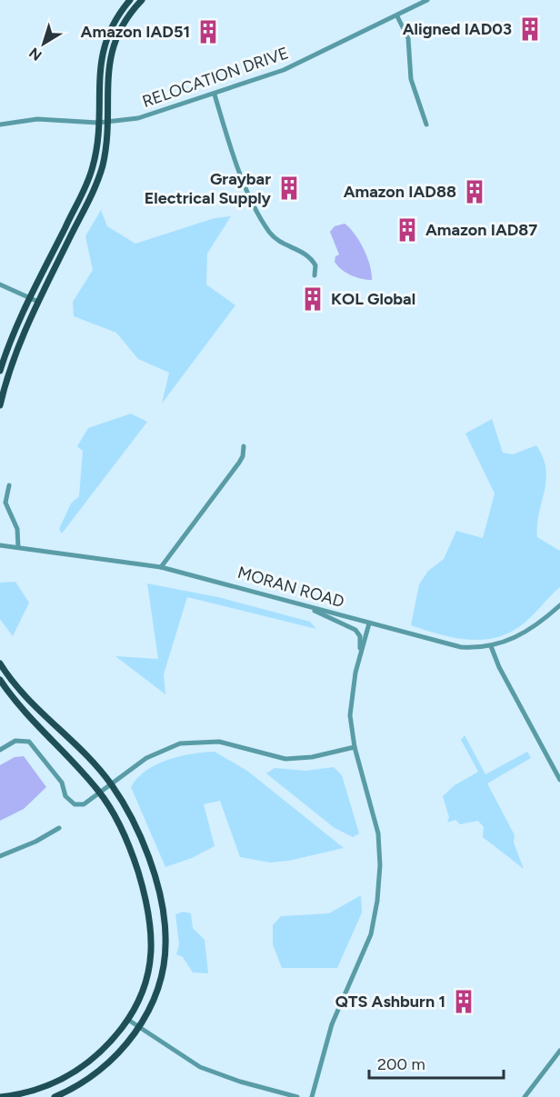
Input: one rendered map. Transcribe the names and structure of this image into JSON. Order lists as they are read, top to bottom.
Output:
{
  "streets": {
    "street": ["RELOCATION DRIVE", "MORAN ROAD"]
  },
  "places": {
    "building": [
      "Aligned IAD03",
      "Amazon IAD51",
      "Graybar Electrical Supply",
      "Amazon IAD88",
      "Amazon IAD87",
      "KOL Global",
      "QTS Ashburn 1"
    ]
  },
  "scale_bar": "200 m",
  "north": "bottom left"
}
